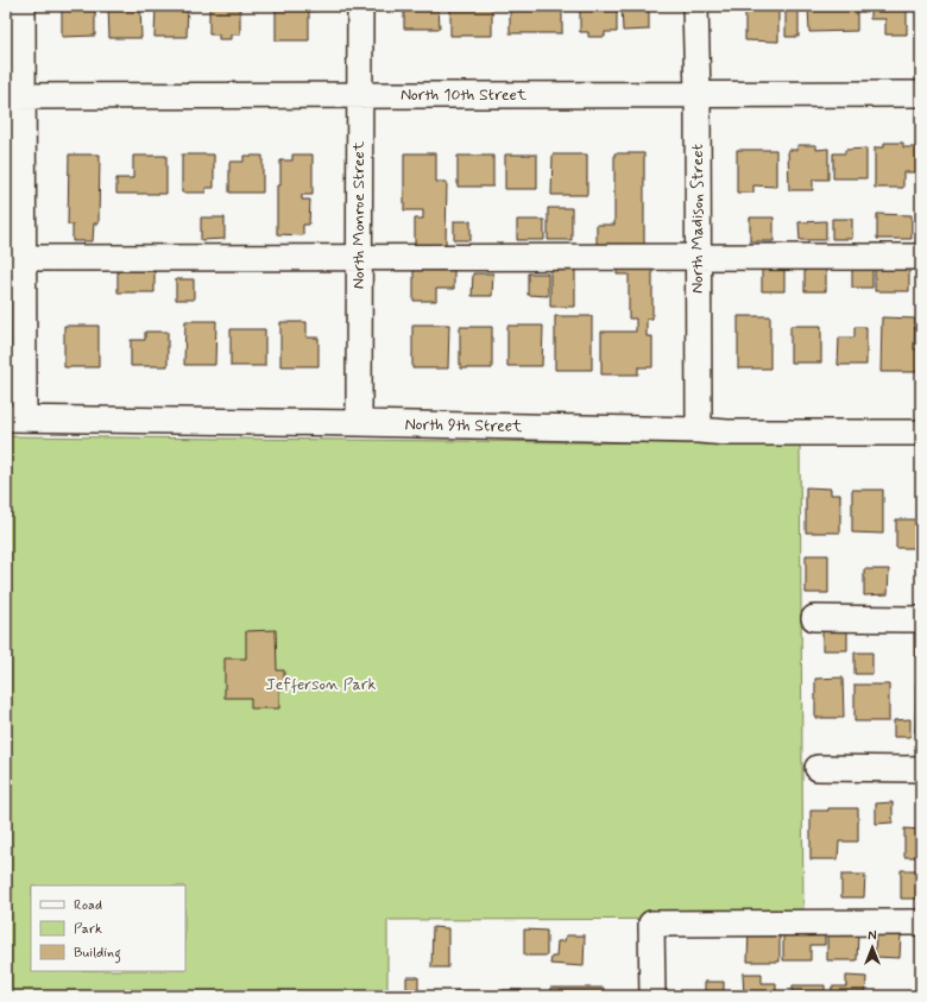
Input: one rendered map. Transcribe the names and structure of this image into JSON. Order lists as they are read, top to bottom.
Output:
{
  "streets": {
    "street": [
      "North 10th Street",
      "North Monroe Street",
      "North Madison Street",
      "North 9th Street"
    ]
  },
  "crossings": [
    ["North 10th Street", "North Monroe Street"],
    ["North 10th Street", "North Madison Street"],
    ["North Monroe Street", "North 9th Street"],
    ["North Madison Street", "North 9th Street"]
  ],
  "parks": ["Jefferson Park"],
  "legend": ["Road", "Park", "Building"],
  "north": "top"
}
